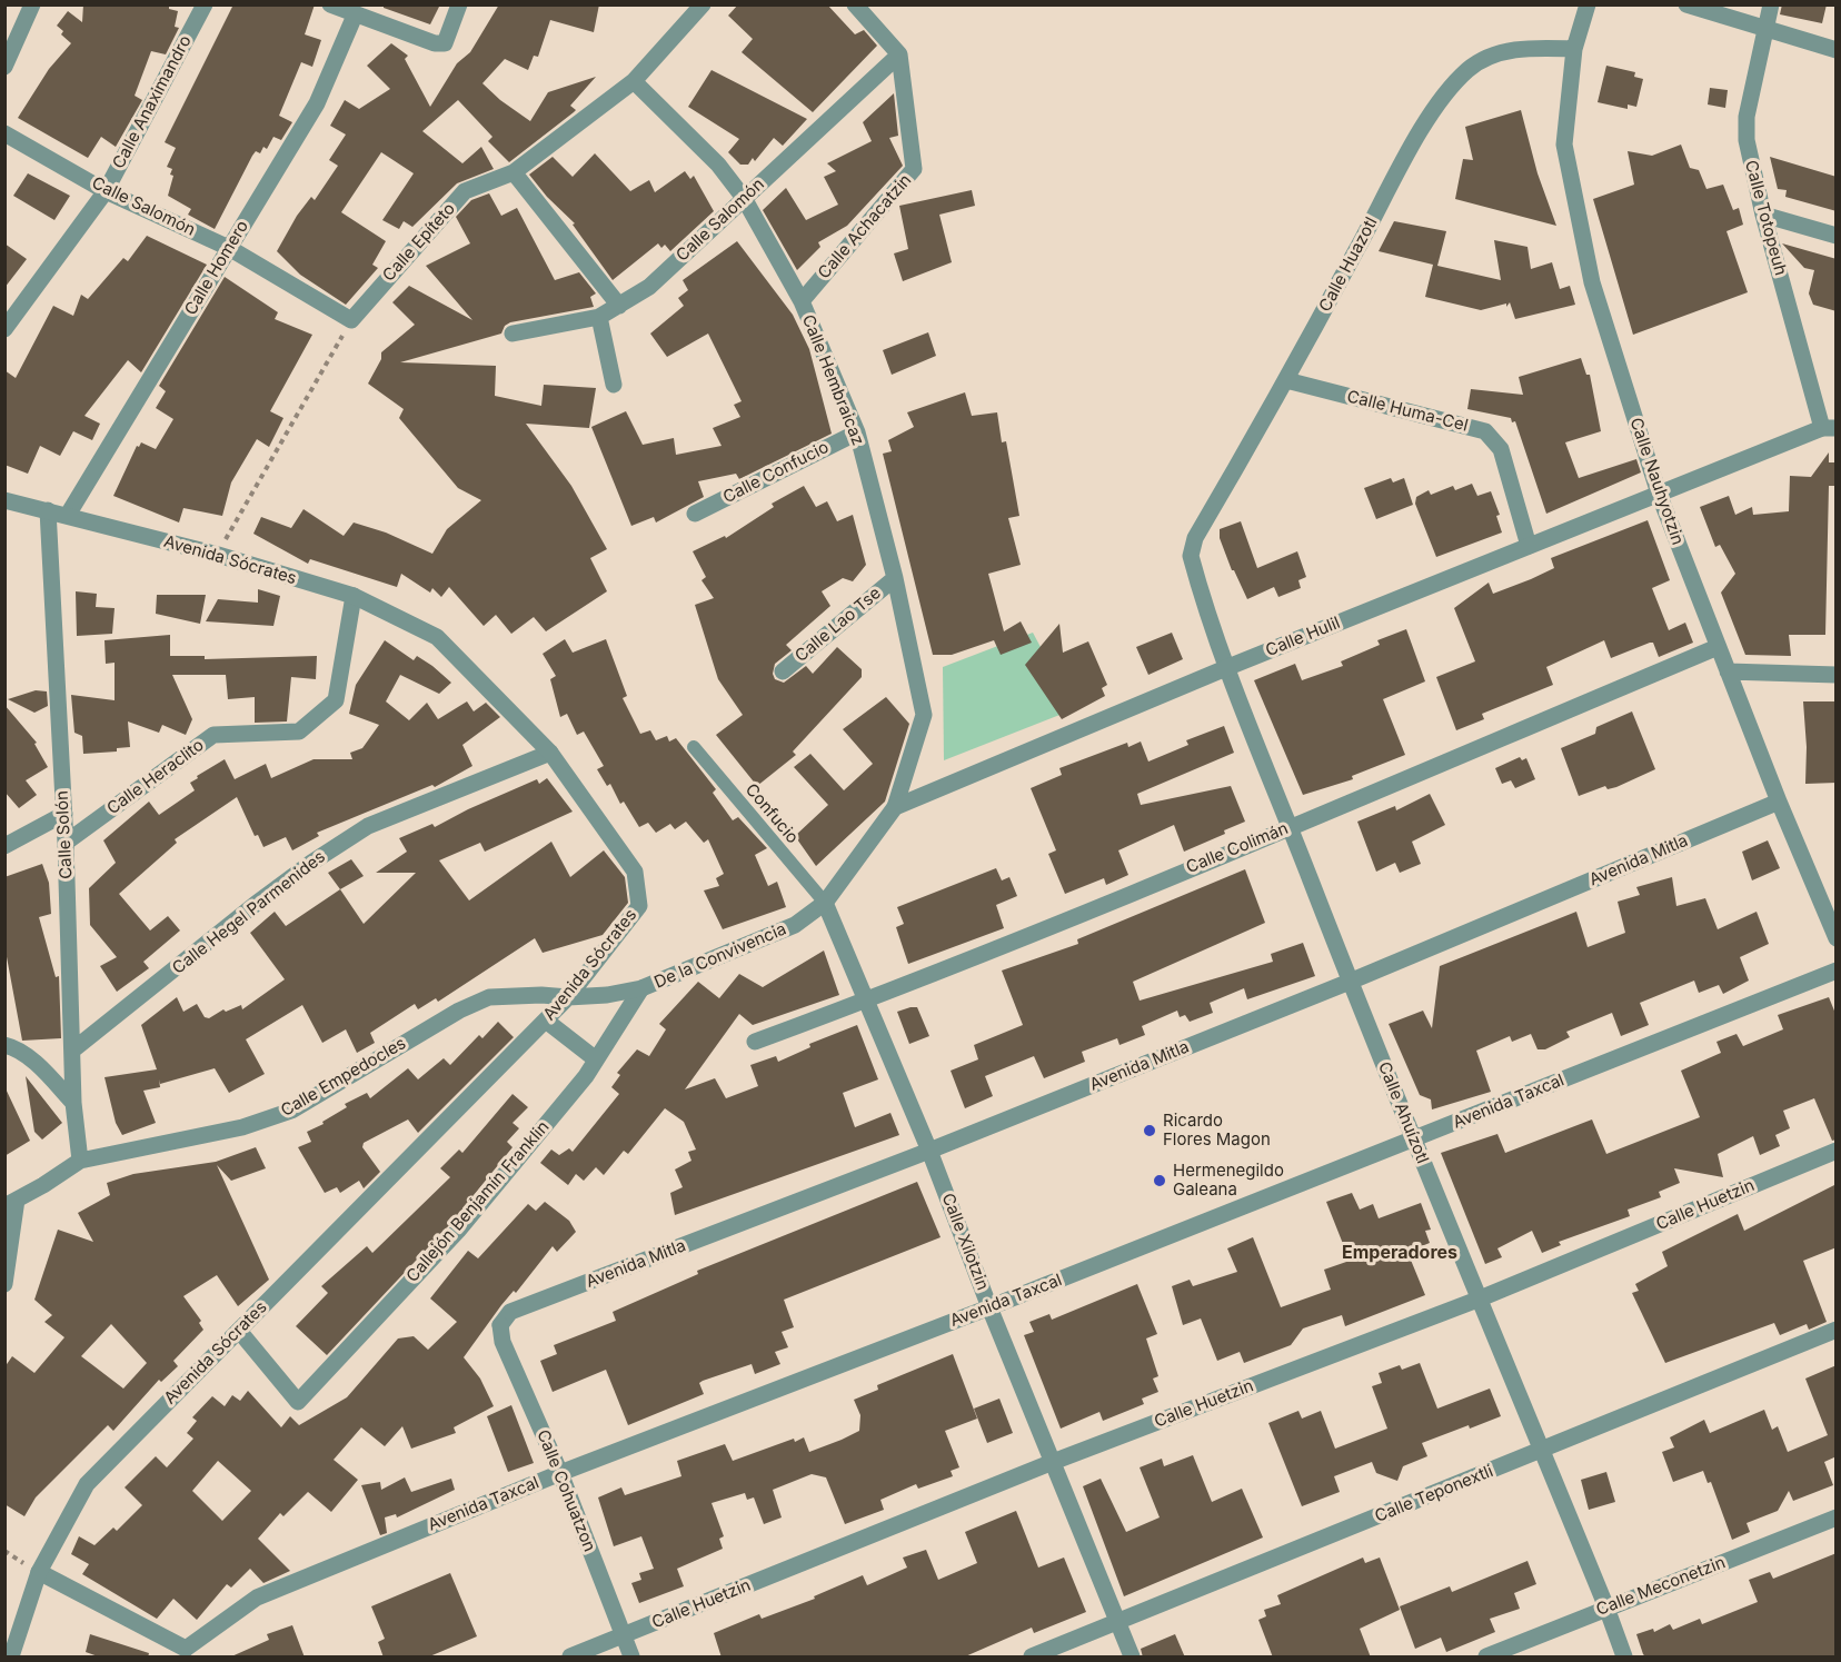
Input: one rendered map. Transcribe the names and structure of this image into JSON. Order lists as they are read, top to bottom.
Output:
{
  "streets": {
    "street": [
      "Calle Anaximandro",
      "Calle Salomón",
      "Calle Totopeuh",
      "Calle Achacatzin",
      "Calle Epíteto",
      "Calle Huazotl",
      "Calle Homero",
      "Calle Hembraicaz",
      "Calle Huma-Cel",
      "Calle Confucio",
      "Calle Nauhyotzin",
      "Avenida Sócrates",
      "Calle Lao Tse",
      "Calle Hulil",
      "Calle Heraclito",
      "Calle Solón",
      "Calle Colimán",
      "Avenida Mitla",
      "Calle Hegel Parmenides",
      "De la Convivencia",
      "Calle Empedocles",
      "Avenida Taxcal",
      "Calle Ahuízotl",
      "Callejón Benjamín Franklin",
      "Calle Huetzin",
      "Calle Xilotzin",
      "Calle Cohuatzon",
      "Calle Teponextli",
      "Calle Meconetzin"
    ],
    "lane": ["Confucio"]
  },
  "crossings": [
    ["Calle Anaximandro", "Calle Salomón"],
    ["Calle Salomón", "Calle Achacatzin"],
    ["Calle Salomón", "Calle Epíteto"],
    ["Calle Salomón", "Calle Homero"],
    ["Calle Salomón", "Calle Hembraicaz"],
    ["Calle Totopeuh", "Calle Hulil"],
    ["Calle Achacatzin", "Calle Hembraicaz"],
    ["Calle Epíteto", "Calle Hembraicaz"],
    ["Calle Huazotl", "Calle Huma-Cel"],
    ["Calle Huazotl", "Calle Nauhyotzin"],
    ["Calle Huazotl", "Calle Ahuízotl"],
    ["Calle Homero", "Avenida Sócrates"],
    ["Calle Hembraicaz", "Calle Confucio"],
    ["Calle Hembraicaz", "Calle Lao Tse"],
    ["Calle Hembraicaz", "Calle Hulil"],
    ["Calle Huma-Cel", "Calle Hulil"],
    ["Calle Nauhyotzin", "Calle Hulil"],
    ["Calle Nauhyotzin", "Calle Colimán"],
    ["Calle Nauhyotzin", "Avenida Mitla"],
    ["Avenida Sócrates", "Calle Heraclito"],
    ["Avenida Sócrates", "Calle Solón"],
    ["Avenida Sócrates", "Calle Hegel Parmenides"],
    ["Avenida Sócrates", "De la Convivencia"],
    ["Avenida Sócrates", "Calle Empedocles"],
    ["Avenida Sócrates", "Callejón Benjamín Franklin"],
    ["Calle Hulil", "Calle Ahuízotl"],
    ["Calle Heraclito", "Calle Solón"],
    ["Confucio", "De la Convivencia"],
    ["Confucio", "Calle Xilotzin"],
    ["Calle Solón", "Calle Hegel Parmenides"],
    ["Calle Solón", "Calle Empedocles"],
    ["Calle Colimán", "Calle Ahuízotl"],
    ["Calle Colimán", "Calle Xilotzin"],
    ["Avenida Mitla", "Calle Ahuízotl"],
    ["Avenida Mitla", "Calle Xilotzin"],
    ["Avenida Mitla", "Calle Cohuatzon"],
    ["De la Convivencia", "Calle Empedocles"],
    ["De la Convivencia", "Callejón Benjamín Franklin"],
    ["De la Convivencia", "Calle Xilotzin"],
    ["Avenida Taxcal", "Calle Ahuízotl"],
    ["Avenida Taxcal", "Calle Xilotzin"],
    ["Avenida Taxcal", "Calle Cohuatzon"],
    ["Calle Ahuízotl", "Calle Huetzin"],
    ["Calle Ahuízotl", "Calle Teponextli"],
    ["Calle Ahuízotl", "Calle Meconetzin"],
    ["Calle Huetzin", "Calle Xilotzin"],
    ["Calle Huetzin", "Calle Cohuatzon"],
    ["Calle Xilotzin", "Calle Teponextli"]
  ],
  "districts": ["Emperadores"],
  "places": ["Ricardo Flores Magon", "Hermenegildo Galeana"]
}
